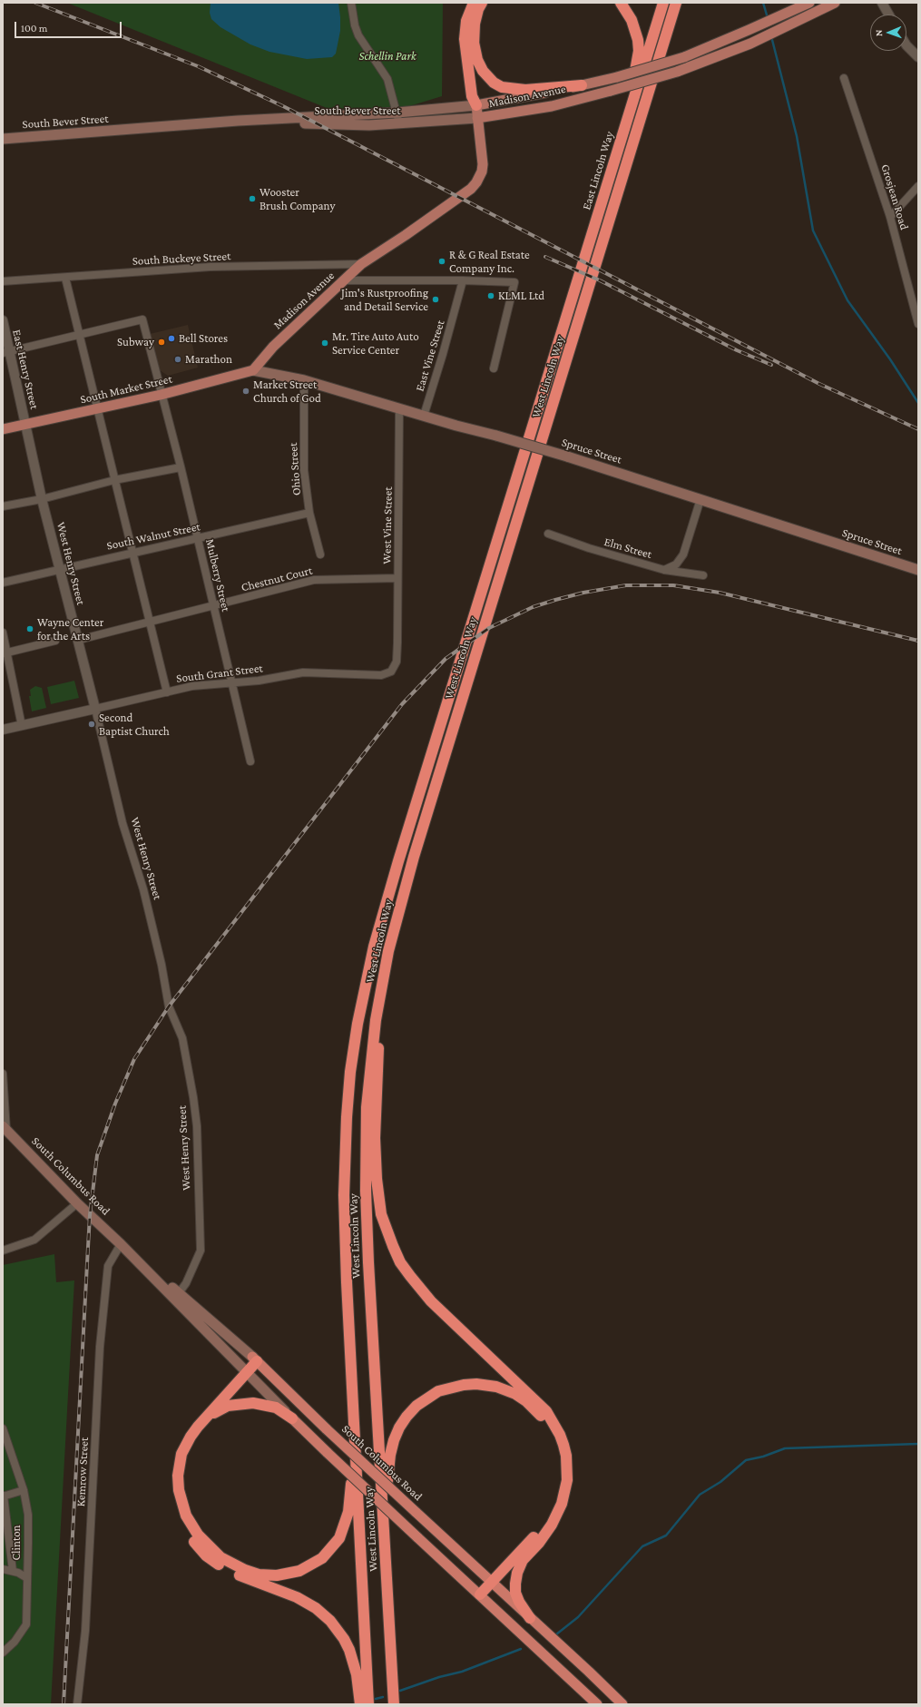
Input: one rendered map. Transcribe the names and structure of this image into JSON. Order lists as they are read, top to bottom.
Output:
{
  "streets": {
    "highway": ["East Lincoln Way", "West Lincoln Way", "South Columbus Road"],
    "main road": [
      "Madison Avenue",
      "South Bever Street",
      "South Market Street",
      "Spruce Street"
    ],
    "street": [
      "Grosjean Road",
      "South Buckeye Street",
      "East Vine Street",
      "East Henry Street",
      "Ohio Street",
      "West Vine Street",
      "South Walnut Street",
      "Elm Street",
      "West Henry Street",
      "Mulberry Street",
      "Chestnut Court",
      "South Grant Street",
      "Kemrow Street",
      "Clinton"
    ]
  },
  "crossings": [
    ["Madison Avenue", "South Bever Street"],
    ["Madison Avenue", "South Buckeye Street"],
    ["Madison Avenue", "South Market Street"],
    ["Madison Avenue", "Spruce Street"],
    ["East Lincoln Way", "West Lincoln Way"],
    ["East Vine Street", "Spruce Street"],
    ["East Henry Street", "South Market Street"],
    ["East Henry Street", "West Henry Street"],
    ["South Market Street", "Spruce Street"],
    ["South Market Street", "West Henry Street"],
    ["South Market Street", "Mulberry Street"],
    ["Spruce Street", "Ohio Street"],
    ["Spruce Street", "West Vine Street"],
    ["Ohio Street", "South Walnut Street"],
    ["West Vine Street", "Chestnut Court"],
    ["West Vine Street", "South Grant Street"],
    ["South Walnut Street", "West Henry Street"],
    ["South Walnut Street", "Mulberry Street"],
    ["West Henry Street", "Chestnut Court"],
    ["West Henry Street", "South Grant Street"],
    ["West Henry Street", "South Columbus Road"],
    ["Mulberry Street", "Chestnut Court"],
    ["Mulberry Street", "South Grant Street"],
    ["South Columbus Road", "Kemrow Street"]
  ],
  "parks": ["Schellin Park"],
  "places": [
    "Wooster Brush Company",
    "R & G Real Estate Company Inc.",
    "KLML Ltd",
    "Jim's Rustproofing and Detail Service",
    "Bell Stores",
    "Subway",
    "Mr. Tire Auto Auto Service Center",
    "Marathon",
    "Market Street Church of God",
    "Wayne Center for the Arts",
    "Second Baptist Church"
  ],
  "scale_bar": "100 m",
  "north": "left"
}
